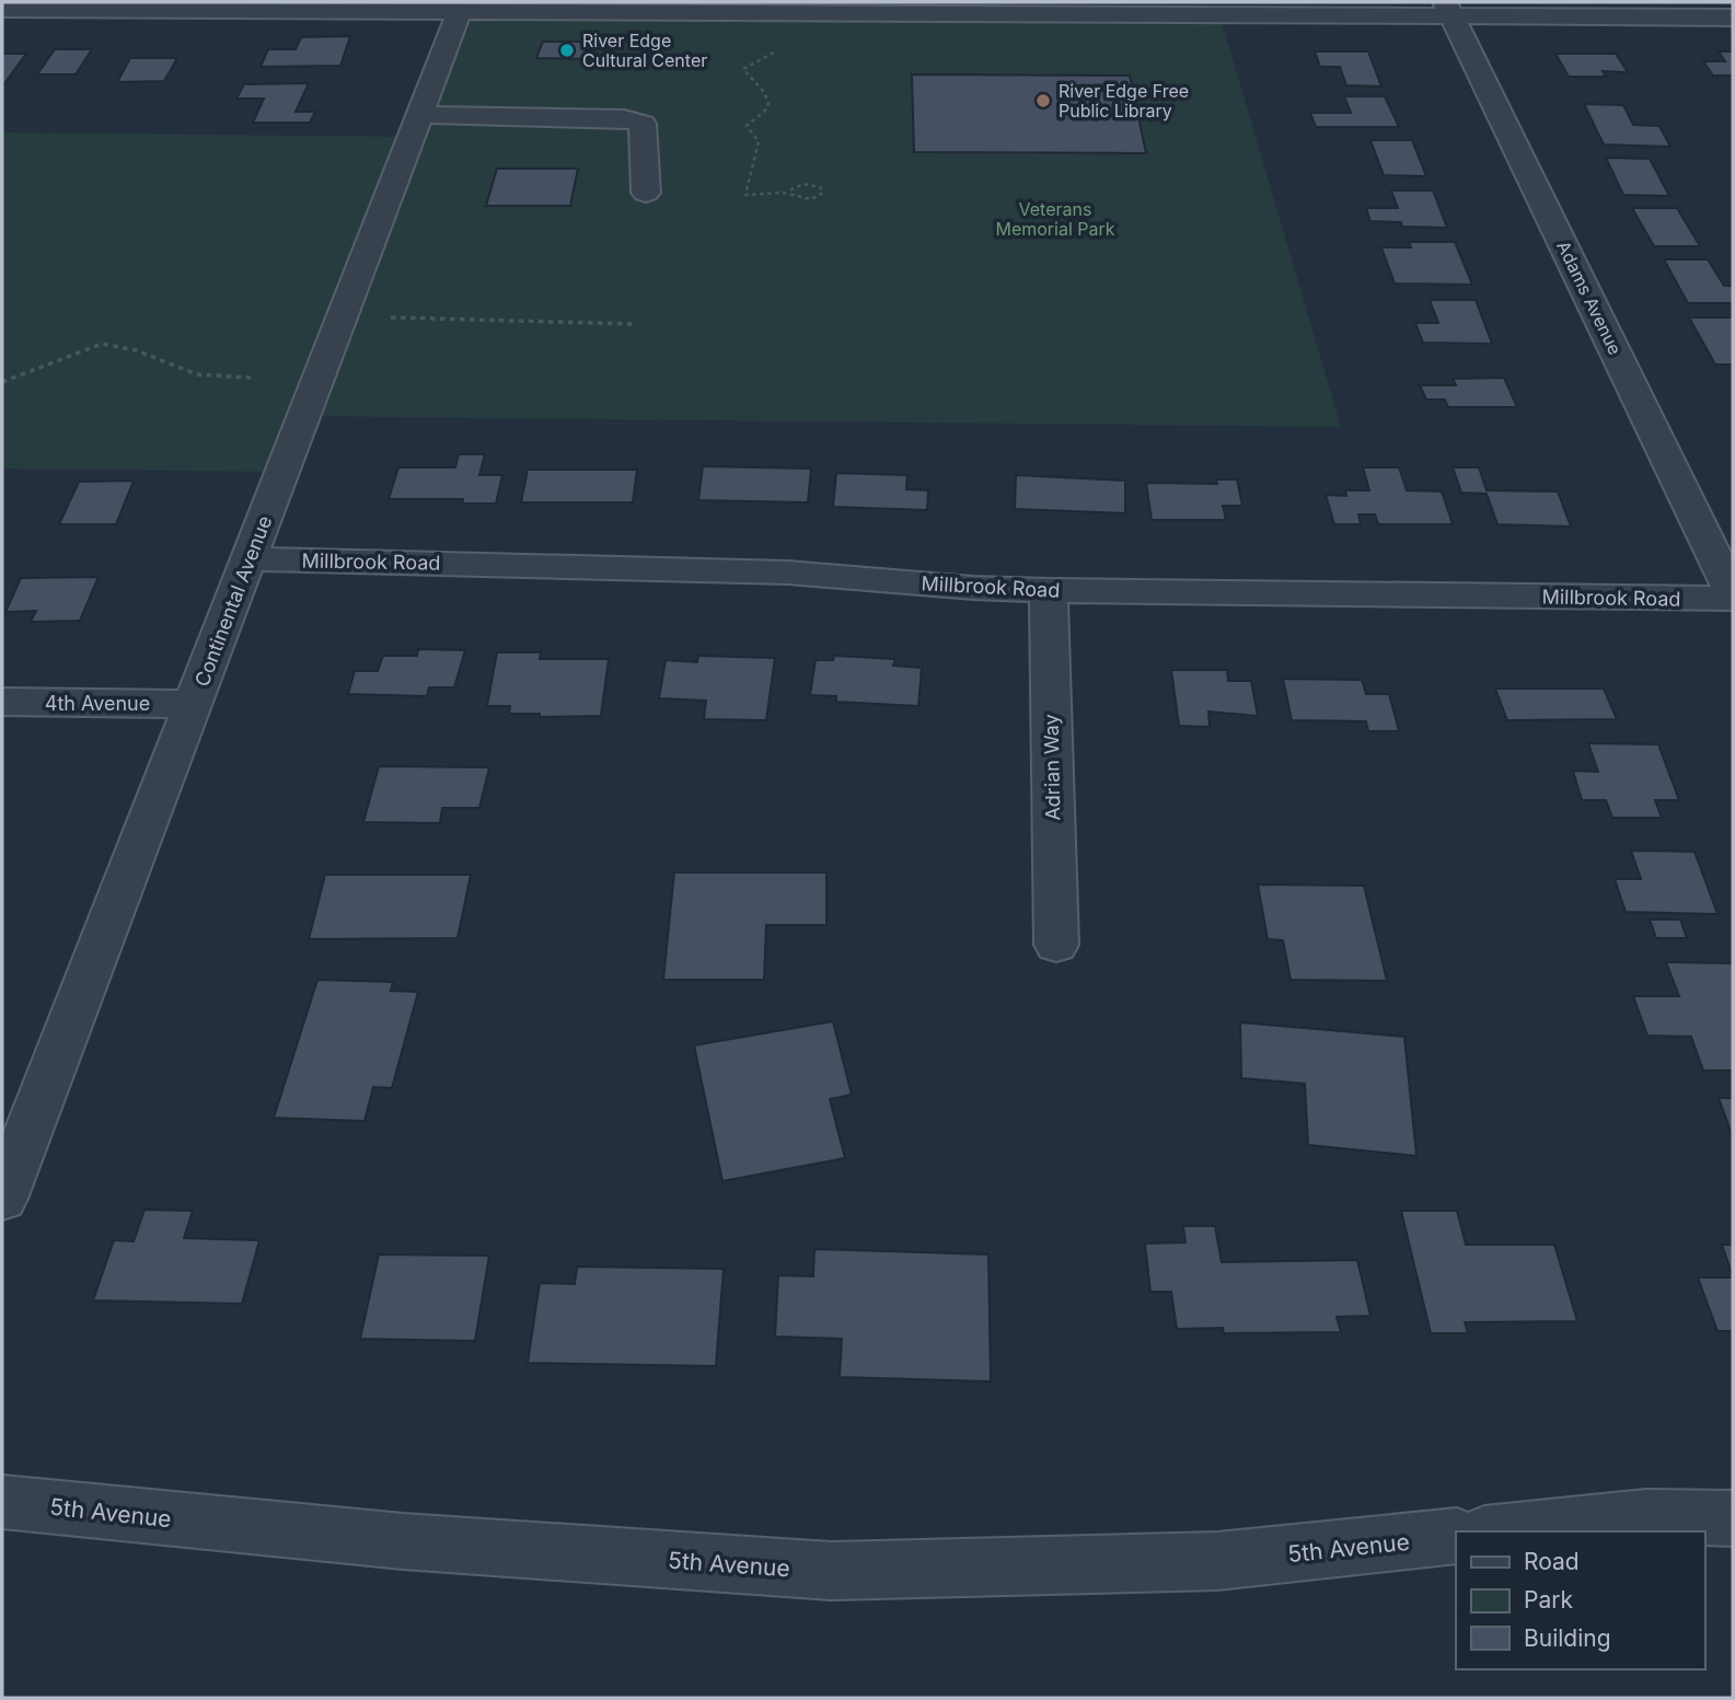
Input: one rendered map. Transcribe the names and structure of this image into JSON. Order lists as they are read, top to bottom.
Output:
{
  "streets": {
    "street": [
      "Adams Avenue",
      "Millbrook Road",
      "Continental Avenue",
      "4th Avenue",
      "Adrian Way",
      "5th Avenue"
    ]
  },
  "crossings": [
    ["Adams Avenue", "Millbrook Road"],
    ["Millbrook Road", "Continental Avenue"],
    ["Millbrook Road", "Adrian Way"],
    ["Continental Avenue", "4th Avenue"]
  ],
  "parks": ["Veterans Memorial Park"],
  "places": ["River Edge Cultural Center", "River Edge Free Public Library"],
  "legend": ["Road", "Park", "Building"]
}
